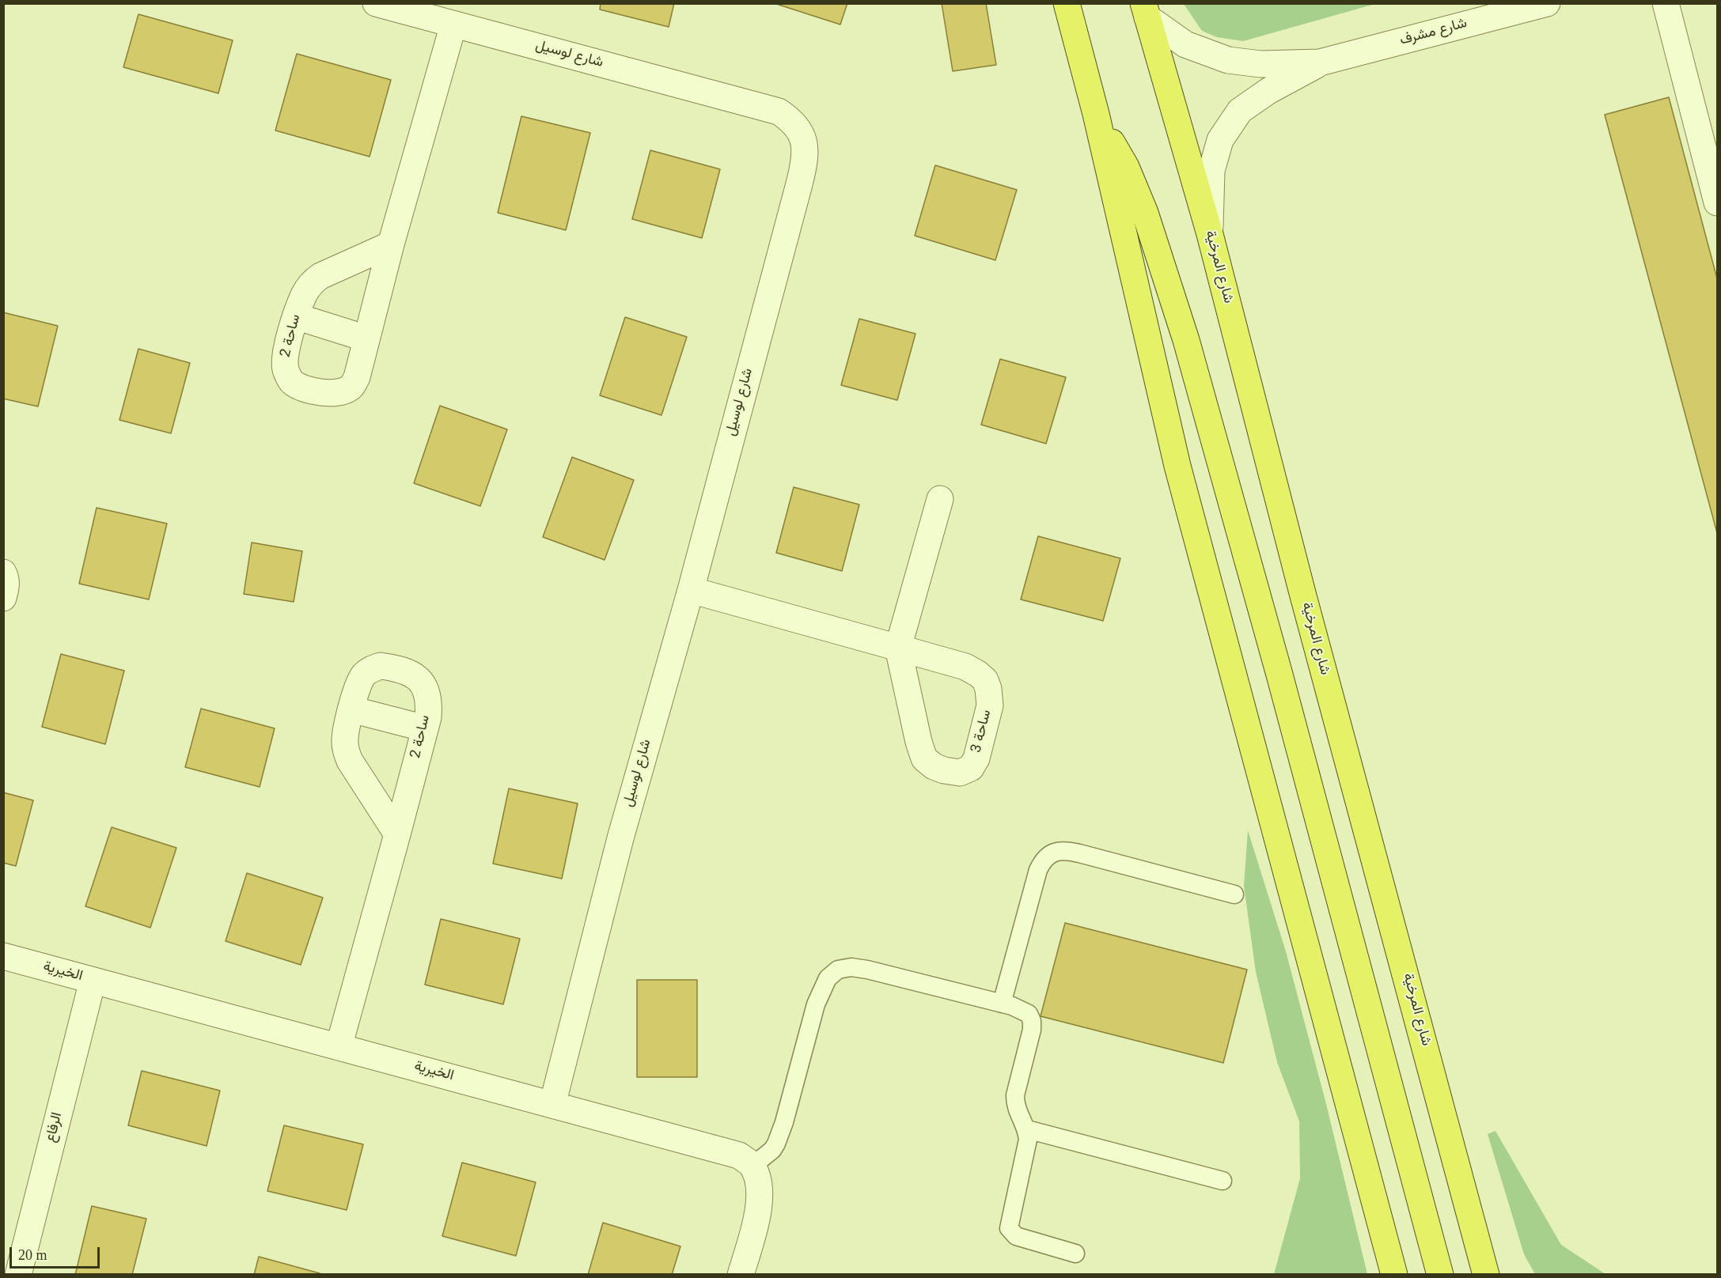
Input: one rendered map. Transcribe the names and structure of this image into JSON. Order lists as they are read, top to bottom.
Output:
{
  "streets": {
    "highway": ["شارع المرخية"],
    "street": [
      "شارع مشرف",
      "شارع لوسيل",
      "ساحة 2",
      "ساحة 3",
      "الخيرية",
      "الرفاع"
    ]
  },
  "crossings": [
    ["شارع مشرف", "شارع المرخية"],
    ["شارع لوسيل", "ساحة 2"],
    ["شارع لوسيل", "ساحة 3"],
    ["شارع لوسيل", "الخيرية"],
    ["ساحة 2", "الخيرية"],
    ["الخيرية", "الرفاع"]
  ],
  "scale_bar": "20 m"
}
